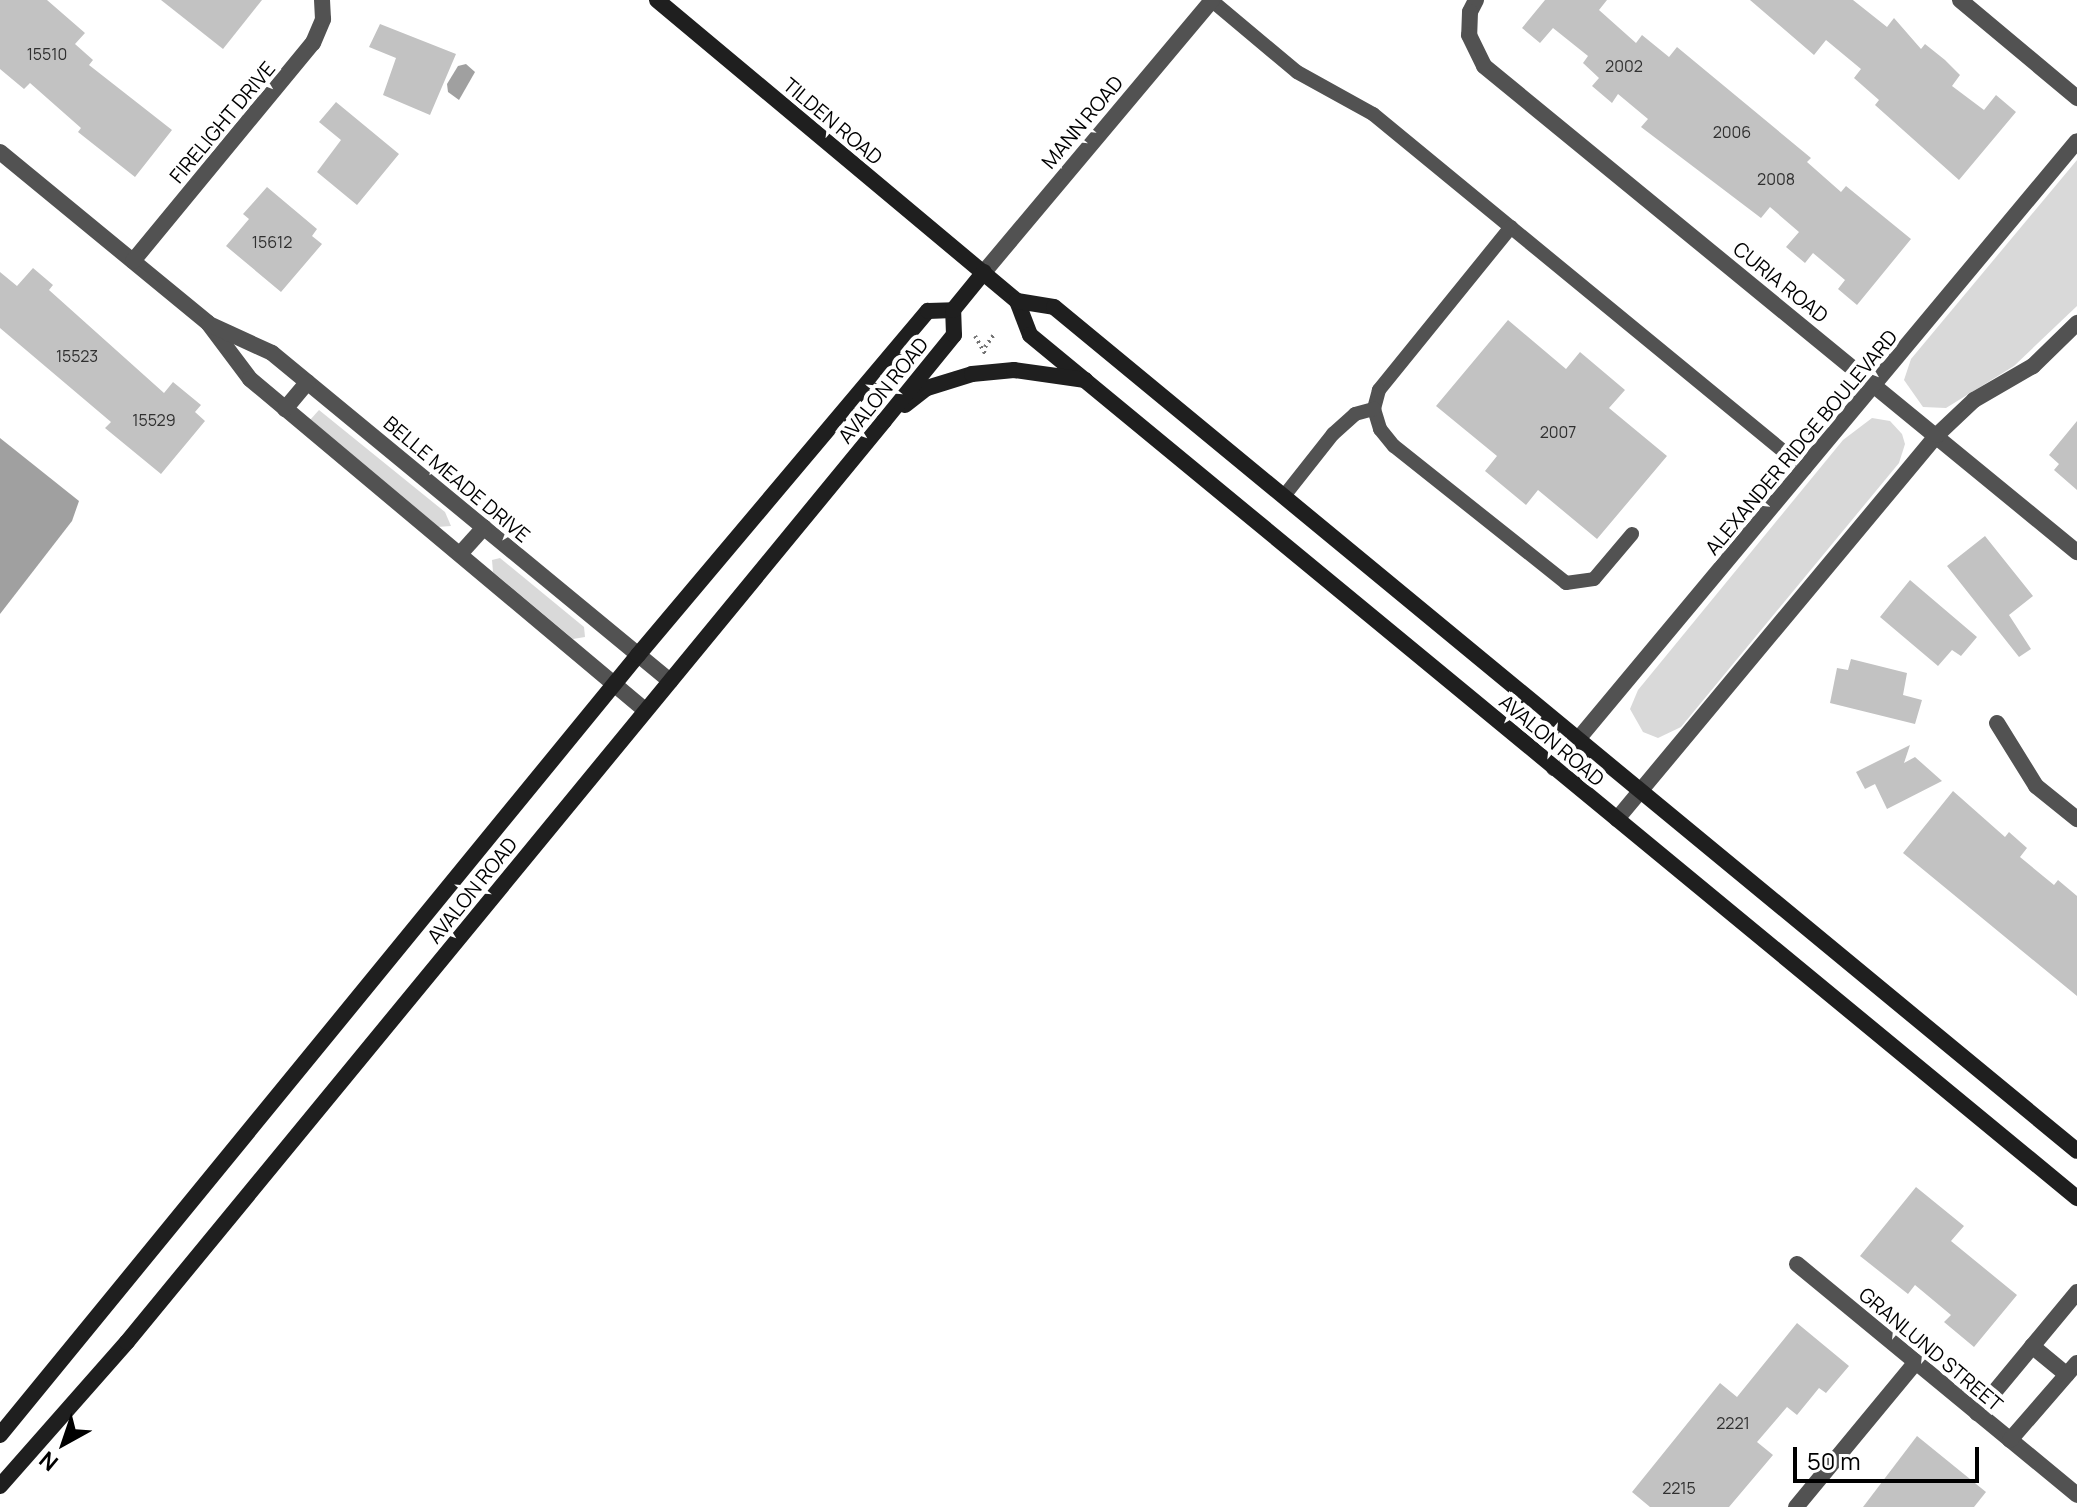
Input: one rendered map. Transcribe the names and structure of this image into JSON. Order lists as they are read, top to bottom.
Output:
{
  "streets": {
    "main road": ["TILDEN ROAD", "AVALON ROAD"],
    "street": [
      "FIRELIGHT DRIVE",
      "MANN ROAD",
      "CURIA ROAD",
      "ALEXANDER RIDGE BOULEVARD",
      "BELLE MEADE DRIVE",
      "GRANLUND STREET"
    ]
  },
  "crossings": [
    ["TILDEN ROAD", "MANN ROAD"],
    ["TILDEN ROAD", "AVALON ROAD"],
    ["FIRELIGHT DRIVE", "BELLE MEADE DRIVE"],
    ["MANN ROAD", "AVALON ROAD"],
    ["CURIA ROAD", "ALEXANDER RIDGE BOULEVARD"],
    ["AVALON ROAD", "ALEXANDER RIDGE BOULEVARD"],
    ["AVALON ROAD", "BELLE MEADE DRIVE"]
  ],
  "house_numbers": [
    "15510",
    "2002",
    "2006",
    "2008",
    "15612",
    "15523",
    "15529",
    "2007",
    "2221",
    "2215"
  ],
  "scale_bar": "50 m",
  "north": "bottom left"
}
